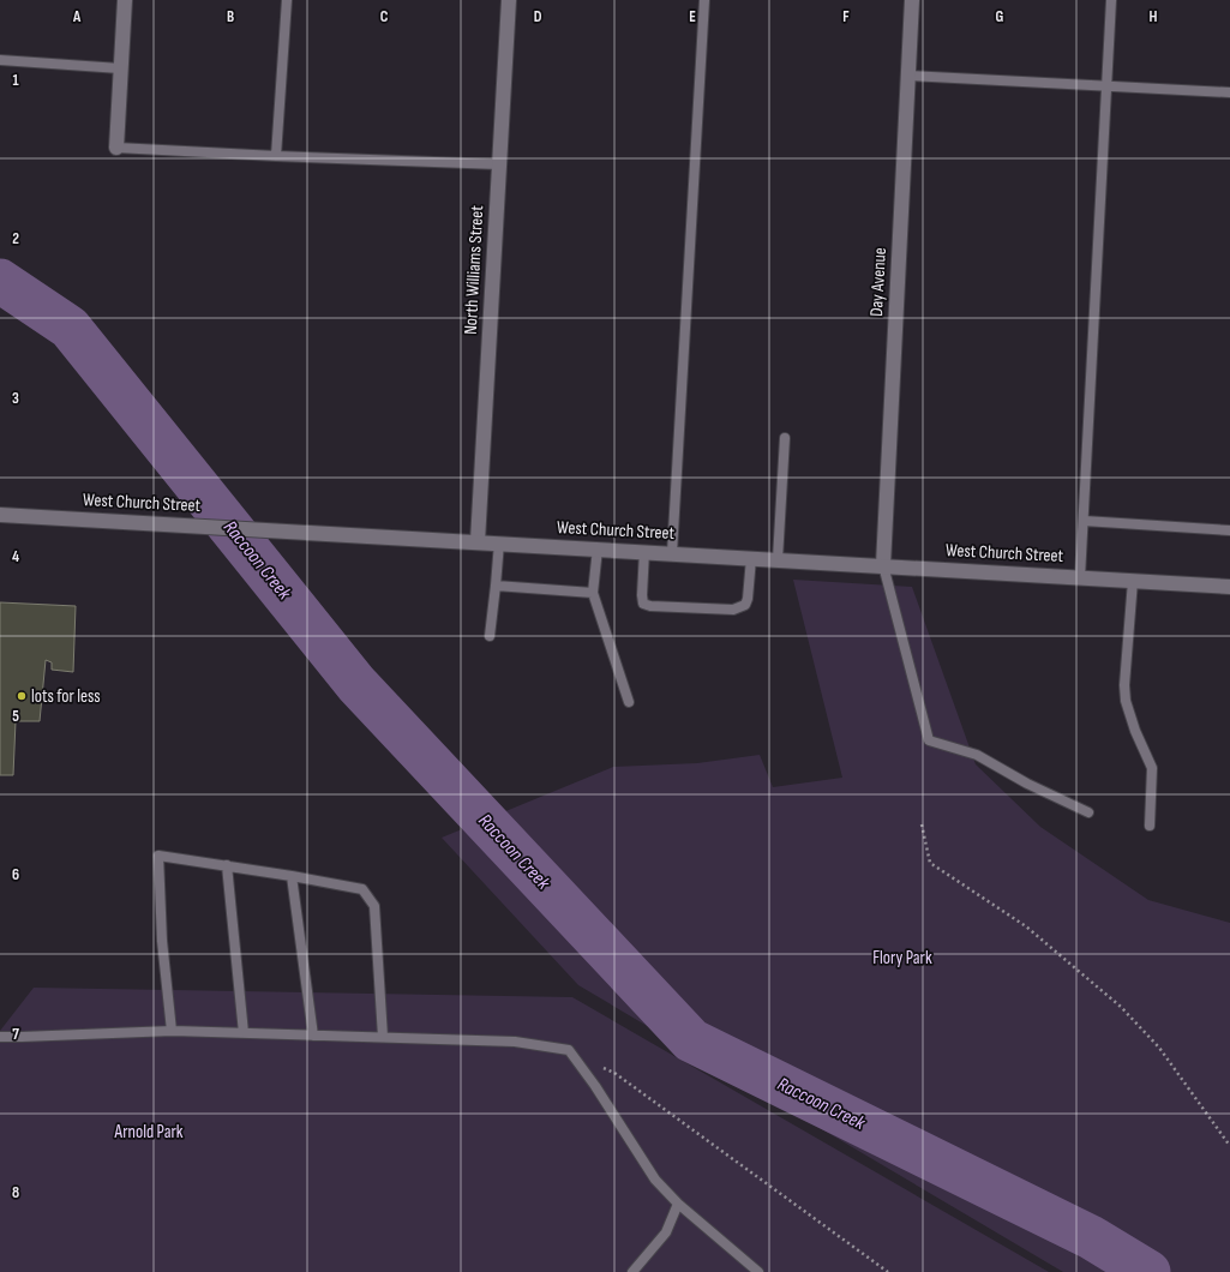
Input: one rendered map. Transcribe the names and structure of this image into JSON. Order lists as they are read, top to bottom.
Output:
{
  "streets": {
    "street": ["North Williams Street", "Day Avenue", "West Church Street"]
  },
  "crossings": [
    ["North Williams Street", "West Church Street"],
    ["Day Avenue", "West Church Street"]
  ],
  "water": ["Raccoon Creek"],
  "parks": ["Flory Park", "Arnold Park"],
  "places": ["lots for less"],
  "grid": {
    "columns": [
      "A",
      "B",
      "C",
      "D",
      "E",
      "F",
      "G",
      "H"
    ],
    "rows": [
      "1",
      "2",
      "3",
      "4",
      "5",
      "6",
      "7",
      "8"
    ]
  }
}
